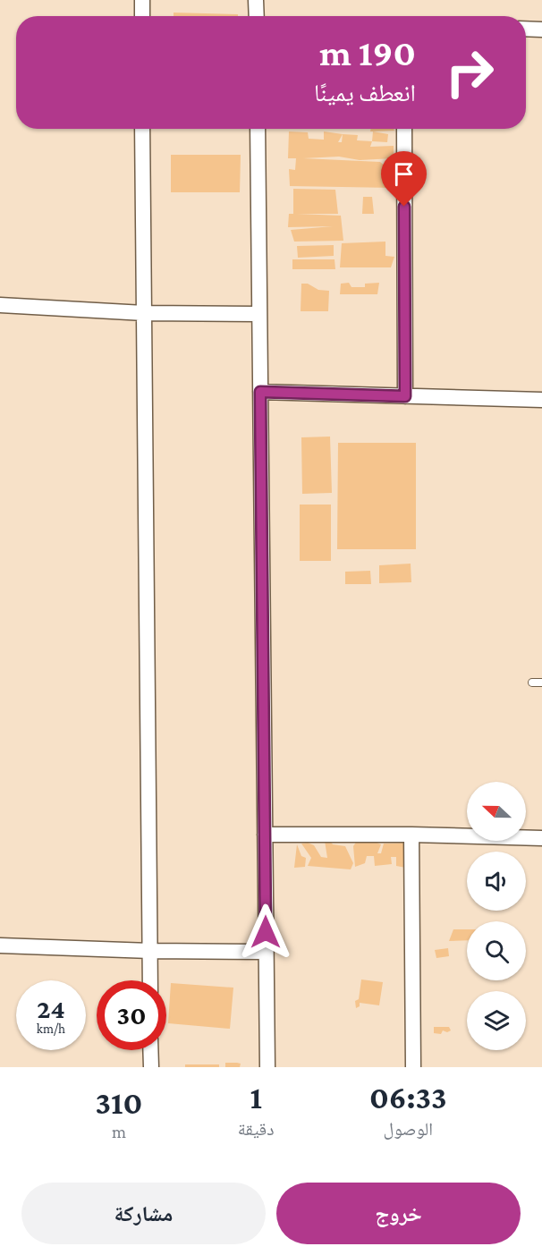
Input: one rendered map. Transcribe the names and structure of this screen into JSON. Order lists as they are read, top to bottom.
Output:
{
  "north": "left",
  "page": {
    "turn": ["190 m", "انعطف يمينًا"],
    "speed": "24 km/h",
    "limit": "30",
    "eta": [
      "06:33",
      "الوصول",
      "1",
      "دقيقة",
      "310",
      "m"
    ],
    "buttons": ["خروج", "مشاركة"]
  }
}
